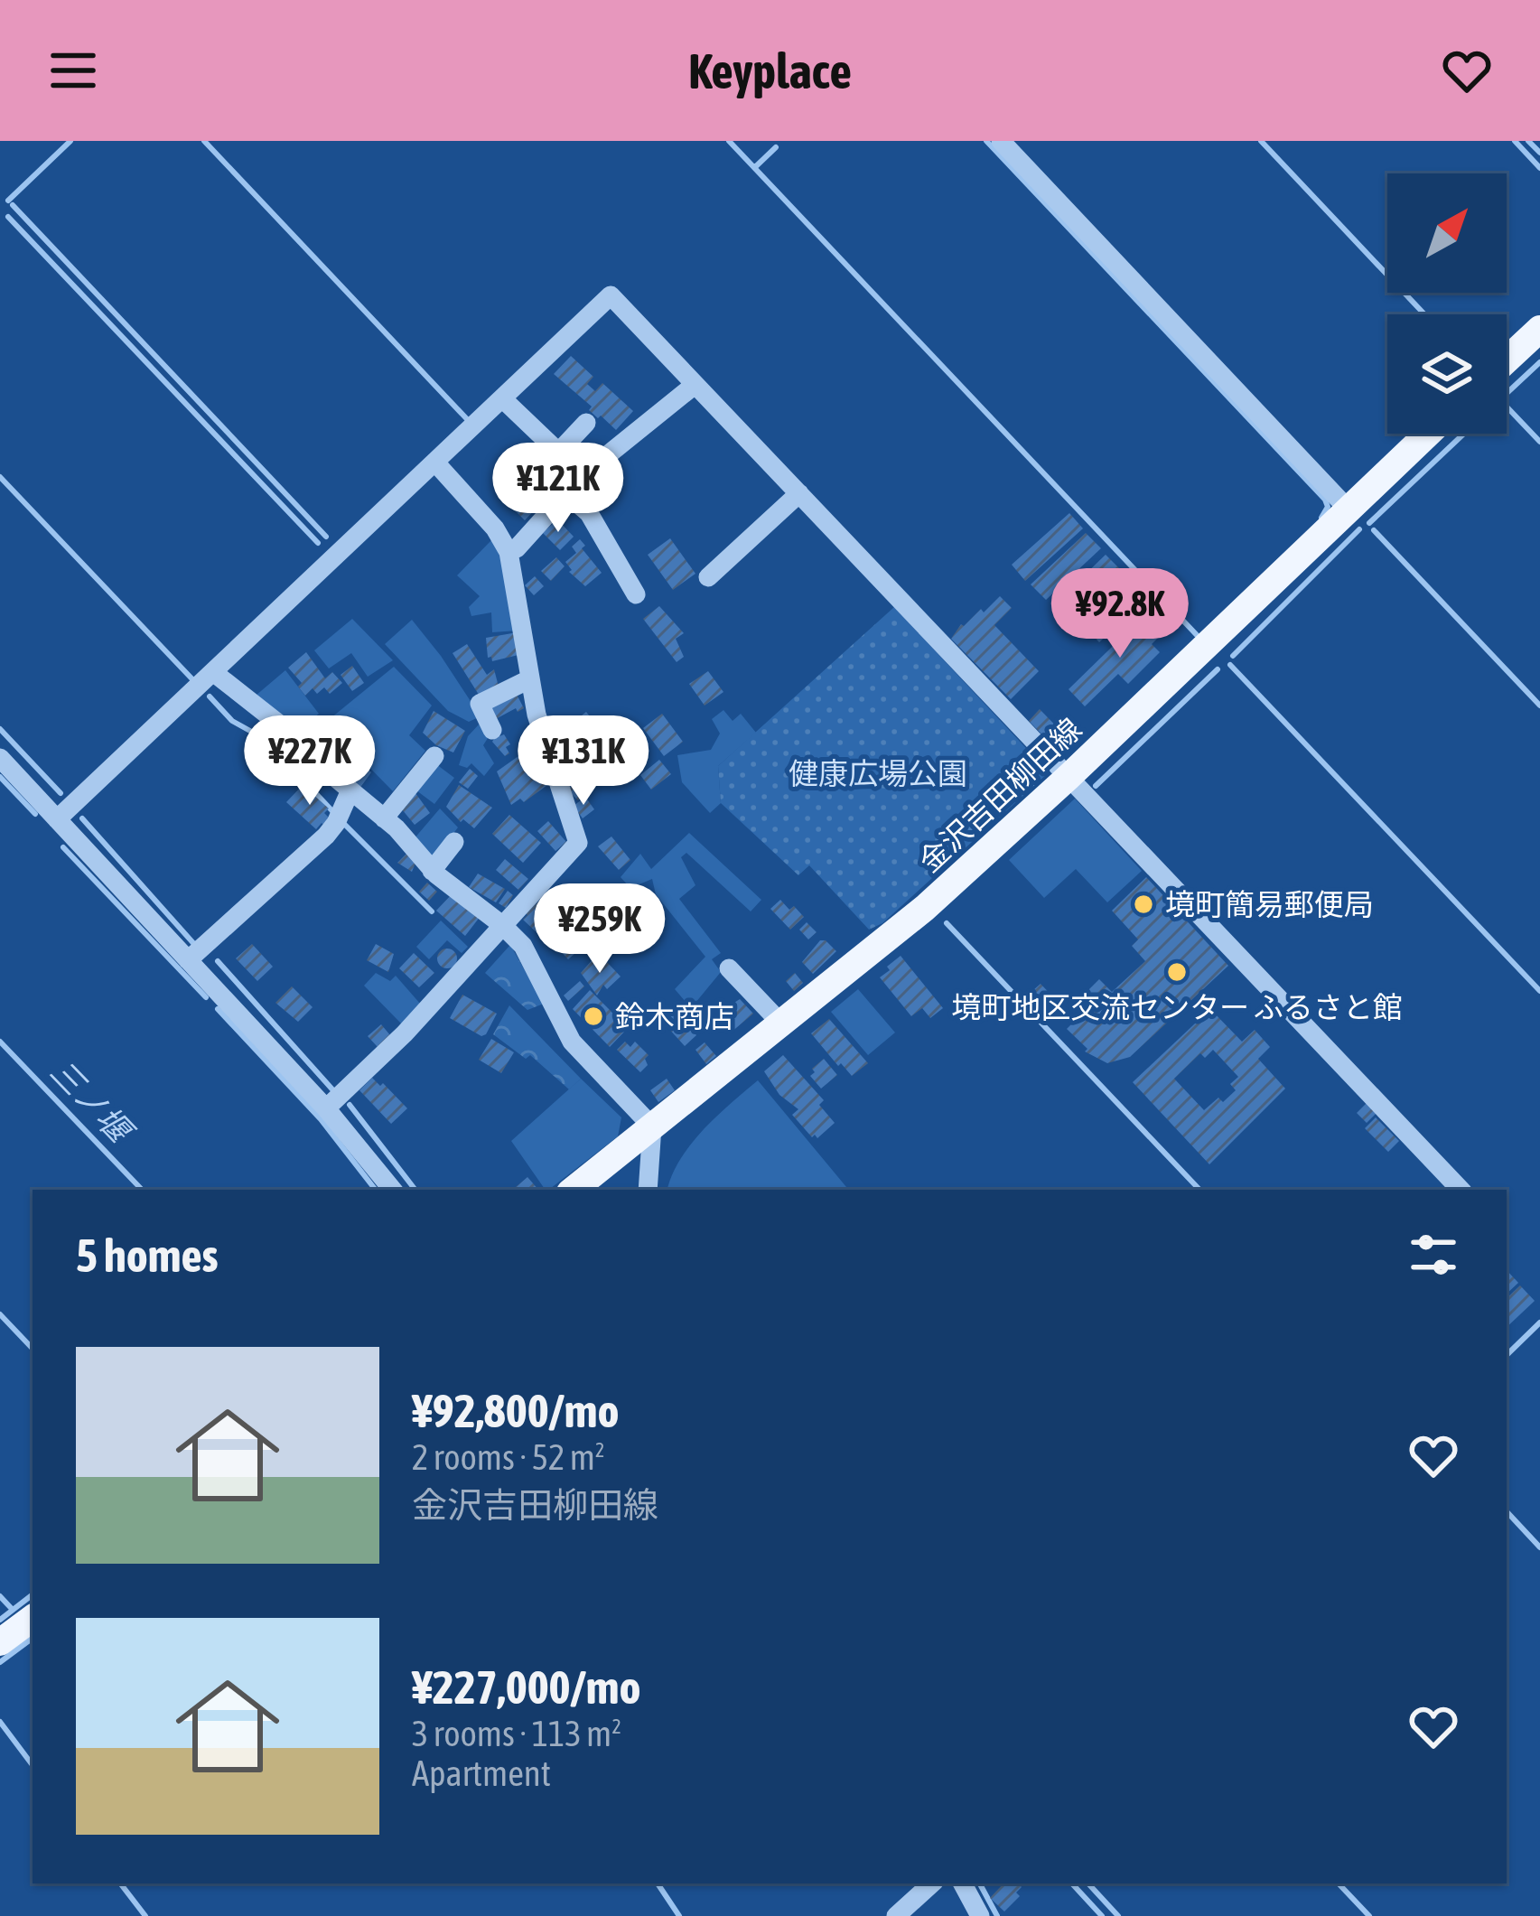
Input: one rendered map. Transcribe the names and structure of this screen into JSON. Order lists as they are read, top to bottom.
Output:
{
  "streets": {
    "main road": ["金沢吉田柳田線"]
  },
  "water": ["三ノ堰"],
  "parks": ["健康広場公園"],
  "places": ["境町簡易郵便局", "境町地区交流センター ふるさと館", "鈴木商店"],
  "north": "top right",
  "page": {
    "header": "Keyplace",
    "price": [
      "¥121K",
      "¥92.8K",
      "¥227K",
      "¥131K",
      "¥259K"
    ],
    "heading": "5 homes",
    "list": [
      {
        "name": "¥92,800/mo",
        "note": "2 rooms · 52 m² · 金沢吉田柳田線"
      },
      {
        "name": "¥227,000/mo",
        "note": "3 rooms · 113 m² · Apartment"
      }
    ]
  }
}
